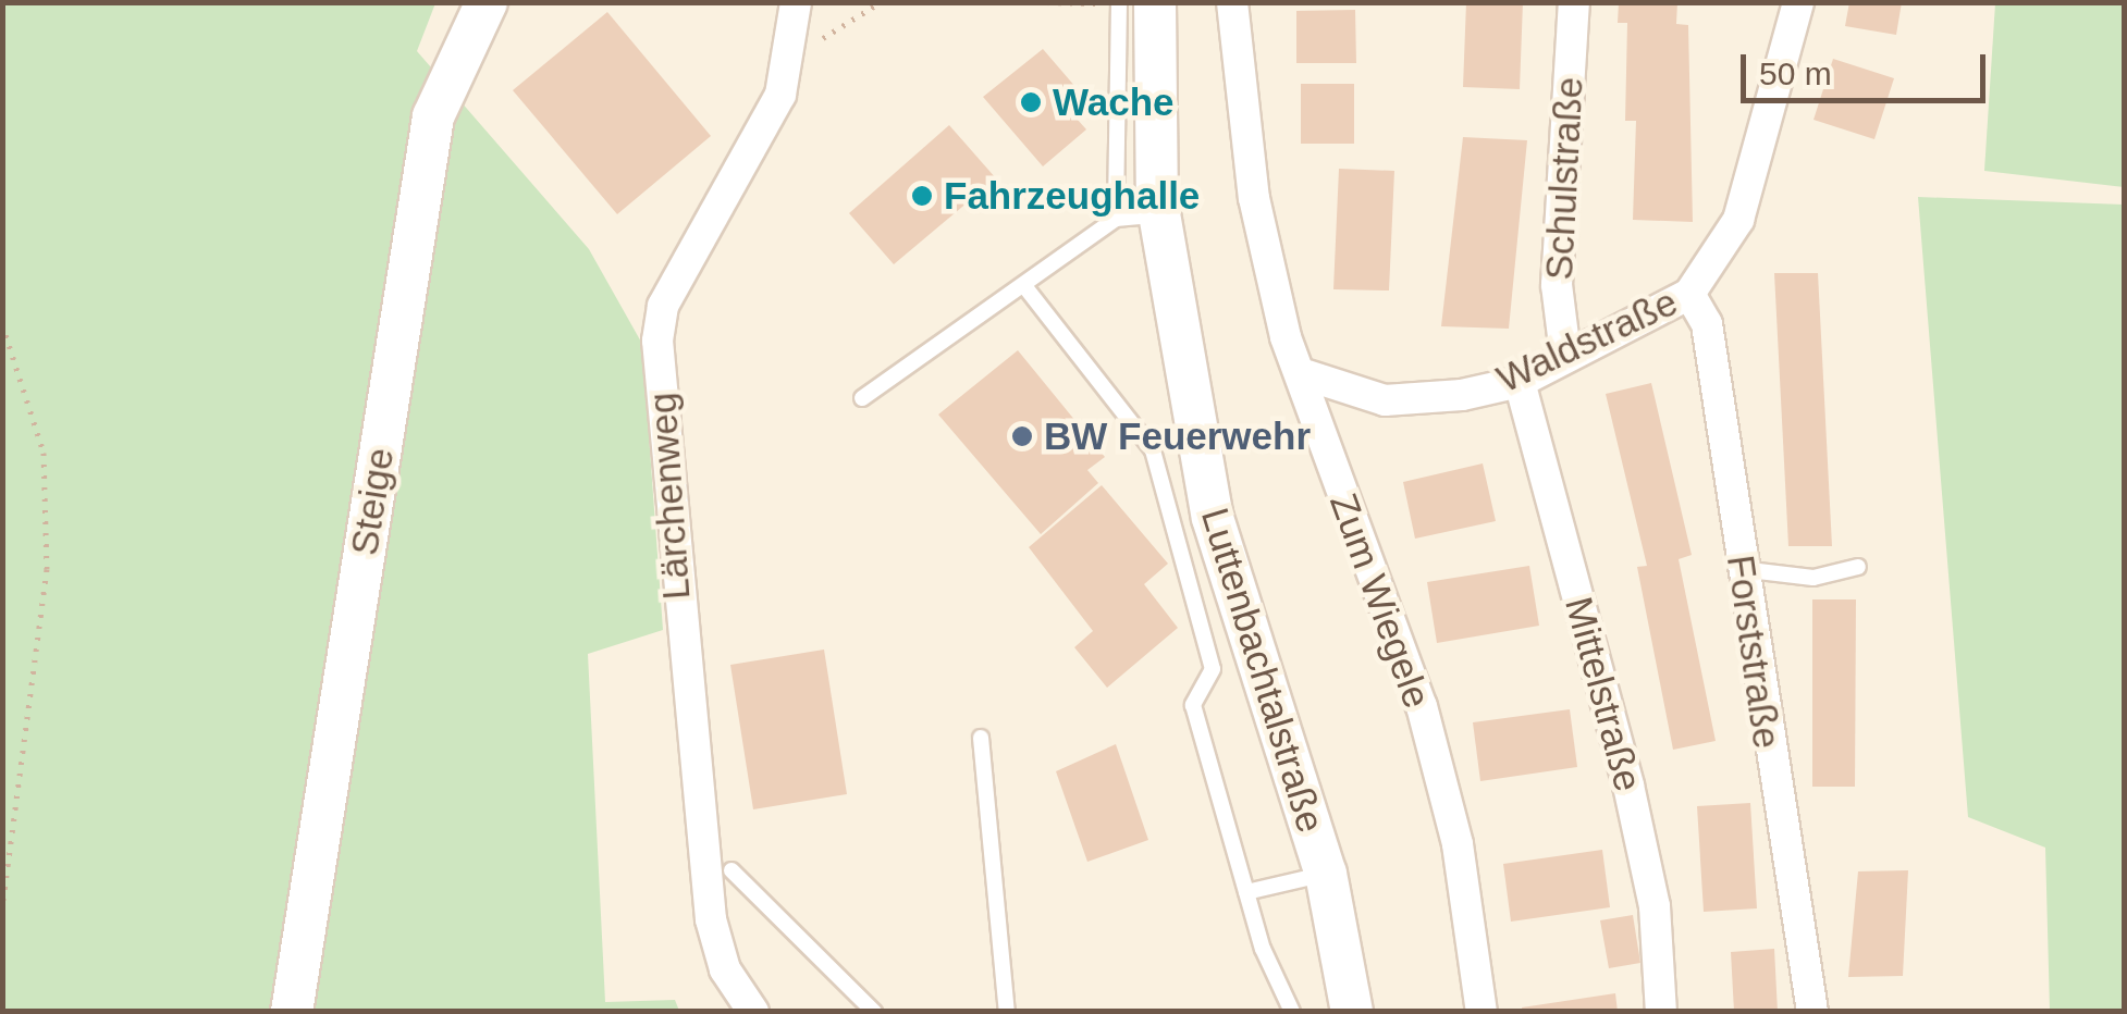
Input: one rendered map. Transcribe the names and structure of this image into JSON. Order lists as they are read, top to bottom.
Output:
{
  "streets": {
    "street": [
      "Schulstraße",
      "Waldstraße",
      "Lärchenweg",
      "Steige",
      "Zum Wiegele",
      "Forststraße",
      "Luttenbachtalstraße",
      "Mittelstraße"
    ]
  },
  "crossings": [
    ["Schulstraße", "Waldstraße"],
    ["Waldstraße", "Zum Wiegele"],
    ["Waldstraße", "Forststraße"],
    ["Waldstraße", "Mittelstraße"]
  ],
  "places": ["Wache", "Fahrzeughalle", "BW Feuerwehr"],
  "scale_bar": "50 m"
}
